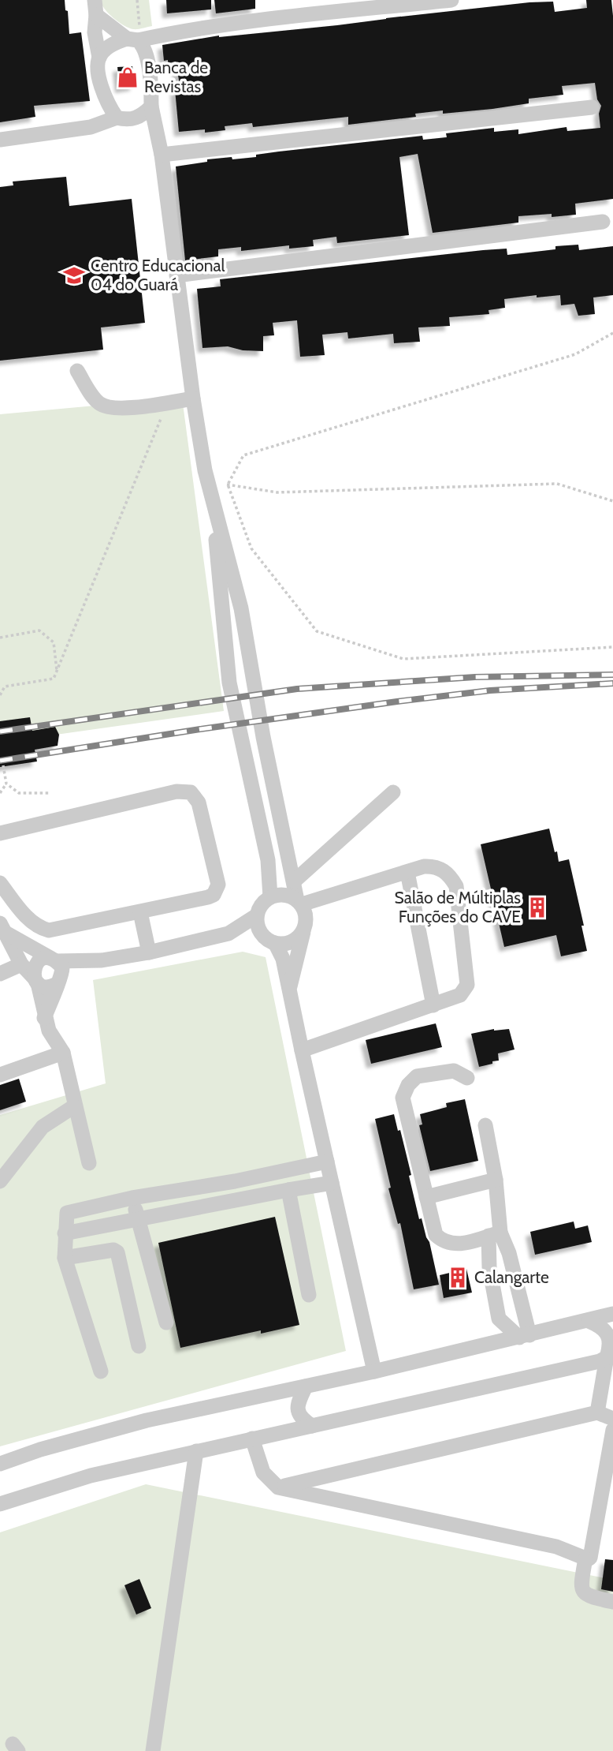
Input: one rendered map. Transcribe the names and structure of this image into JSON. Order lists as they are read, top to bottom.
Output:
{
  "places": {
    "shop": ["Banca de Revistas"],
    "school or university": ["Centro Educacional 04 do Guará"],
    "building": ["Salão de Múltiplas Funções do CAVE", "Calangarte"]
  }
}
